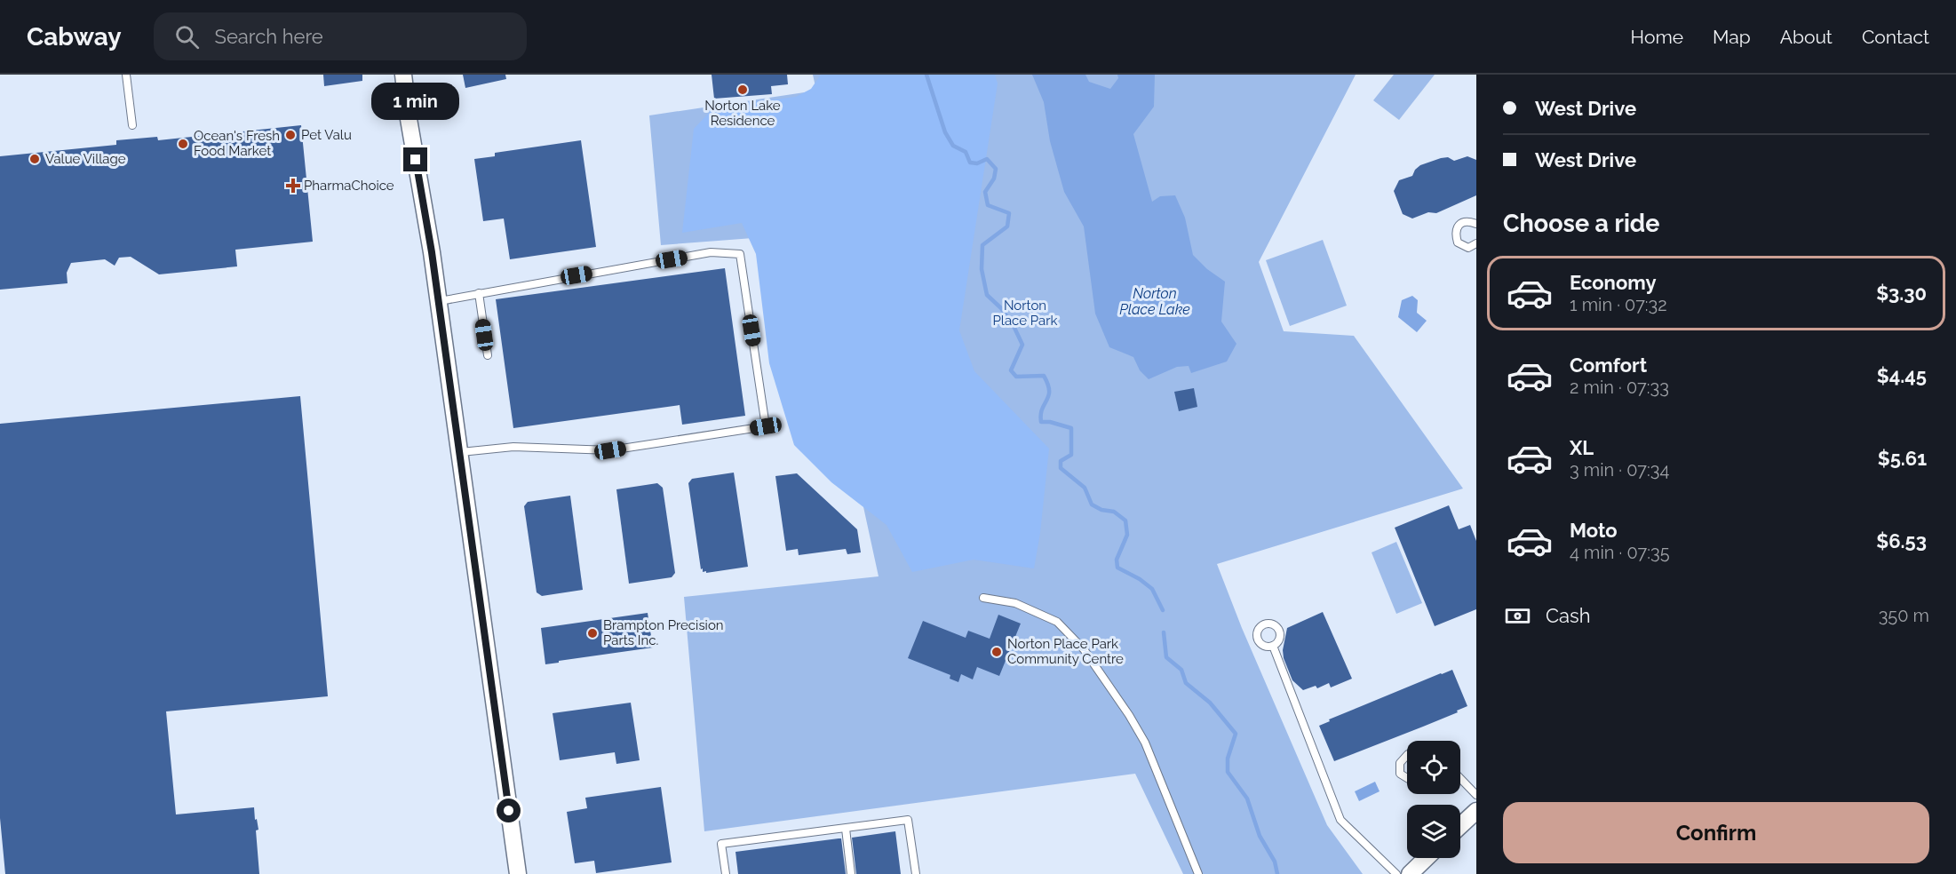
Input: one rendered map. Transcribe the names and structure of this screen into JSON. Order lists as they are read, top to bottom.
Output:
{
  "water": ["Norton Place Lake"],
  "parks": ["Norton Place Park"],
  "places": {
    "other": [
      "Norton Lake Residence",
      "Pet Valu",
      "Ocean's Fresh Food Market",
      "Value Village",
      "Brampton Precision Parts Inc.",
      "Norton Place Park Community Centre"
    ],
    "health": ["PharmaChoice"]
  },
  "page": {
    "header": "Cabway",
    "search": "Search here",
    "nav": [
      "Home",
      "Map",
      "About",
      "Contact"
    ],
    "banner": ["West Drive", "West Drive"],
    "bubble": "1 min",
    "heading": "Choose a ride",
    "list": [
      {
        "name": "Economy",
        "note": "1 min · 07:32",
        "value": "$3.30"
      },
      {
        "name": "Comfort",
        "note": "2 min · 07:33",
        "value": "$4.45"
      },
      {
        "name": "XL",
        "note": "3 min · 07:34",
        "value": "$5.61"
      },
      {
        "name": "Moto",
        "note": "4 min · 07:35",
        "value": "$6.53"
      }
    ],
    "pay": ["Cash", "350 m"],
    "buttons": "Confirm"
  }
}
